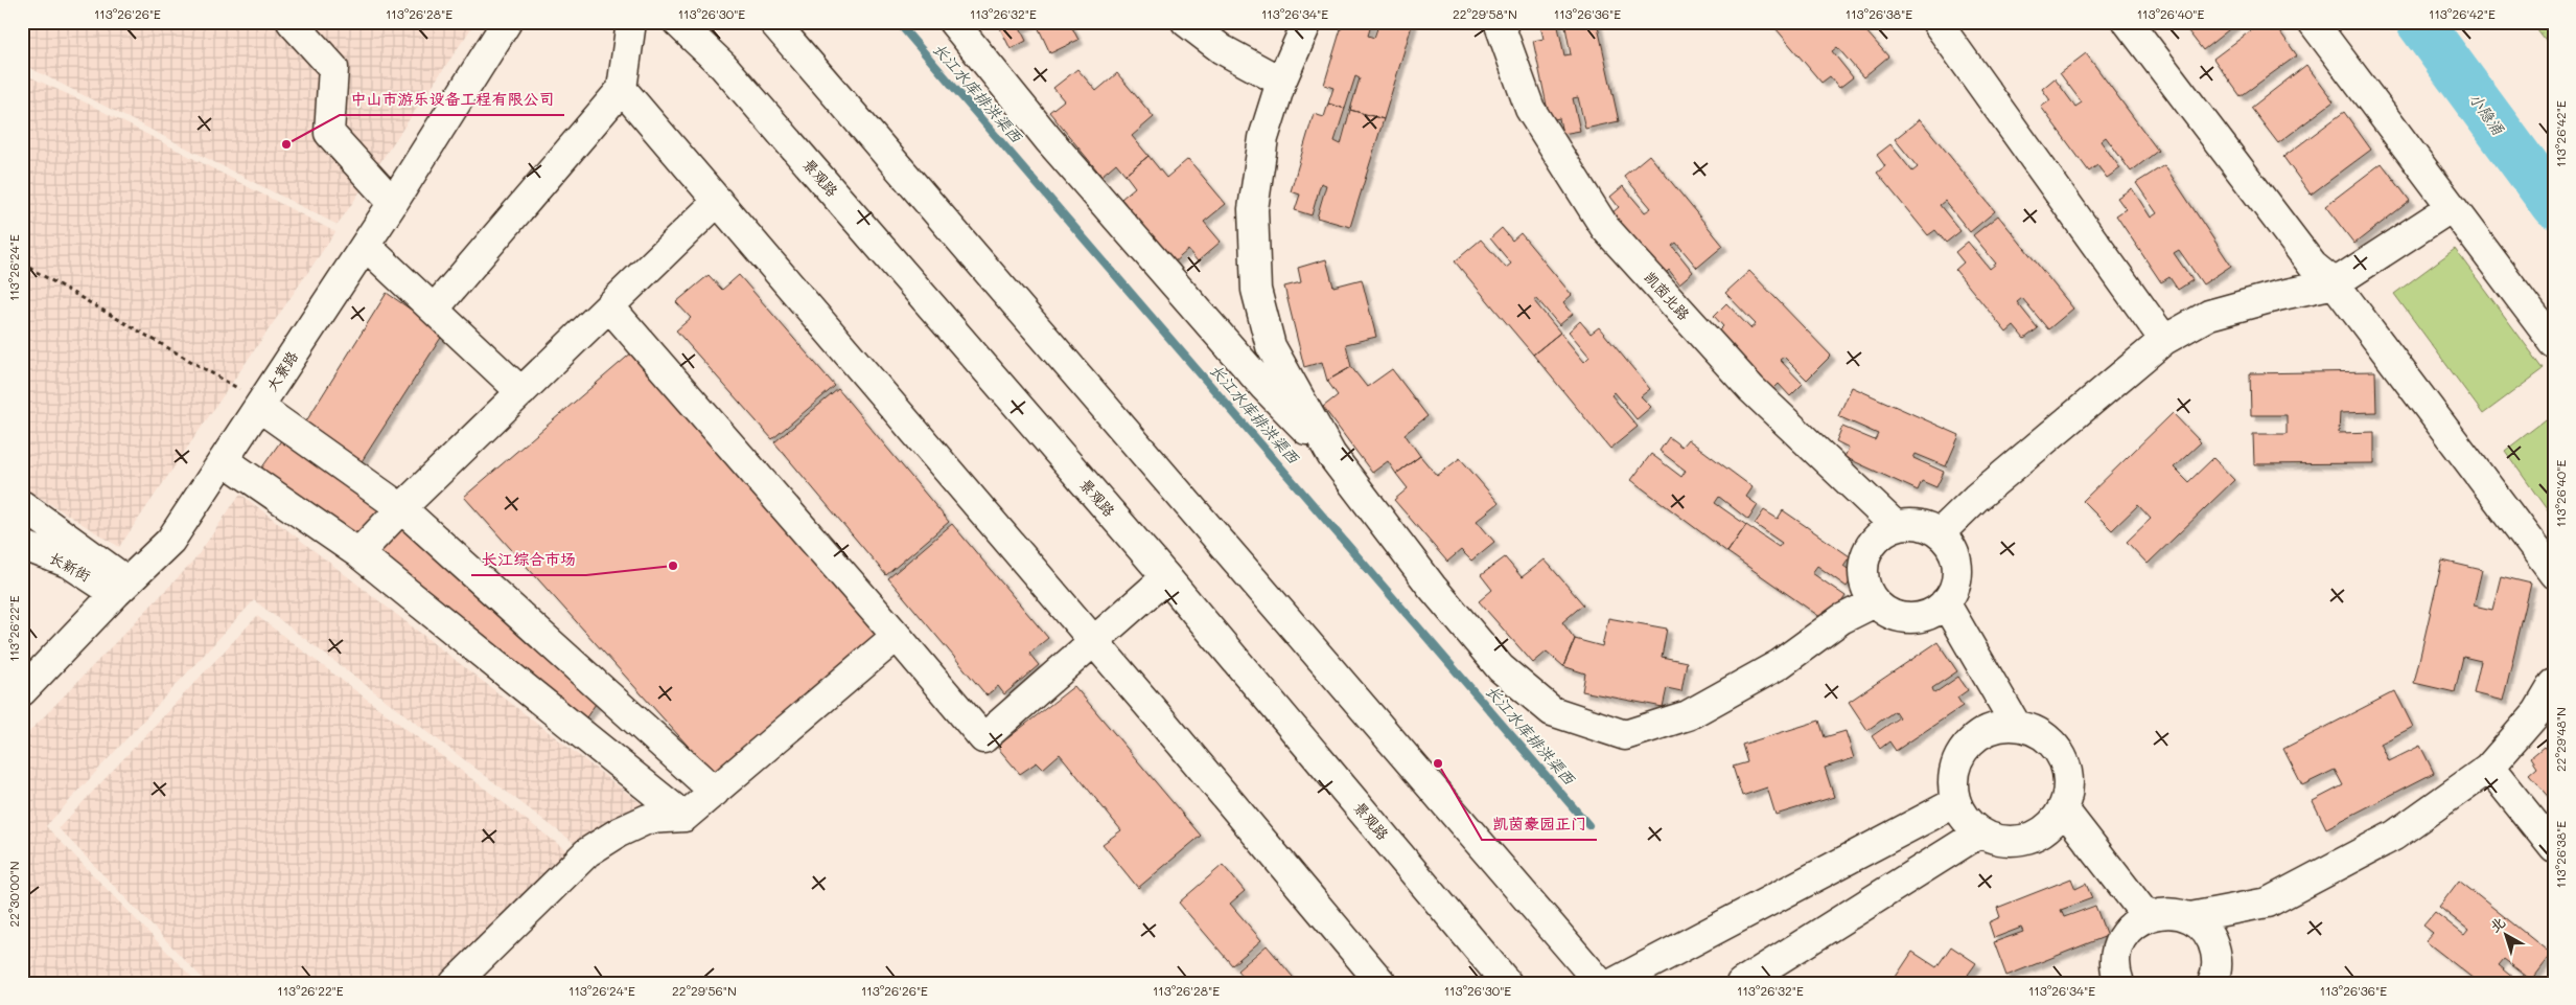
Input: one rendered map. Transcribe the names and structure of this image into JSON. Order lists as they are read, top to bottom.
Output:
{
  "streets": {
    "street": [
      "景观路",
      "凯茵北路",
      "大寮路",
      "长新街"
    ]
  },
  "crossings": [
    ["大寮路", "长新街"]
  ],
  "water": ["长江水库排洪渠西", "小隐涌"],
  "places": ["中山市游乐设备工程有限公司", "长江综合市场", "凯茵豪园正门"],
  "north": "top left",
  "coordinates": [
    "113°26'26\"E",
    "113°26'28\"E",
    "113°26'30\"E",
    "113°26'32\"E",
    "113°26'34\"E",
    "22°29'58\"N",
    "113°26'36\"E",
    "113°26'38\"E",
    "113°26'40\"E",
    "113°26'42\"E",
    "113°26'24\"E",
    "113°26'22\"E",
    "22°29'48\"N",
    "22°30'00\"N",
    "22°29'56\"N"
  ]
}
